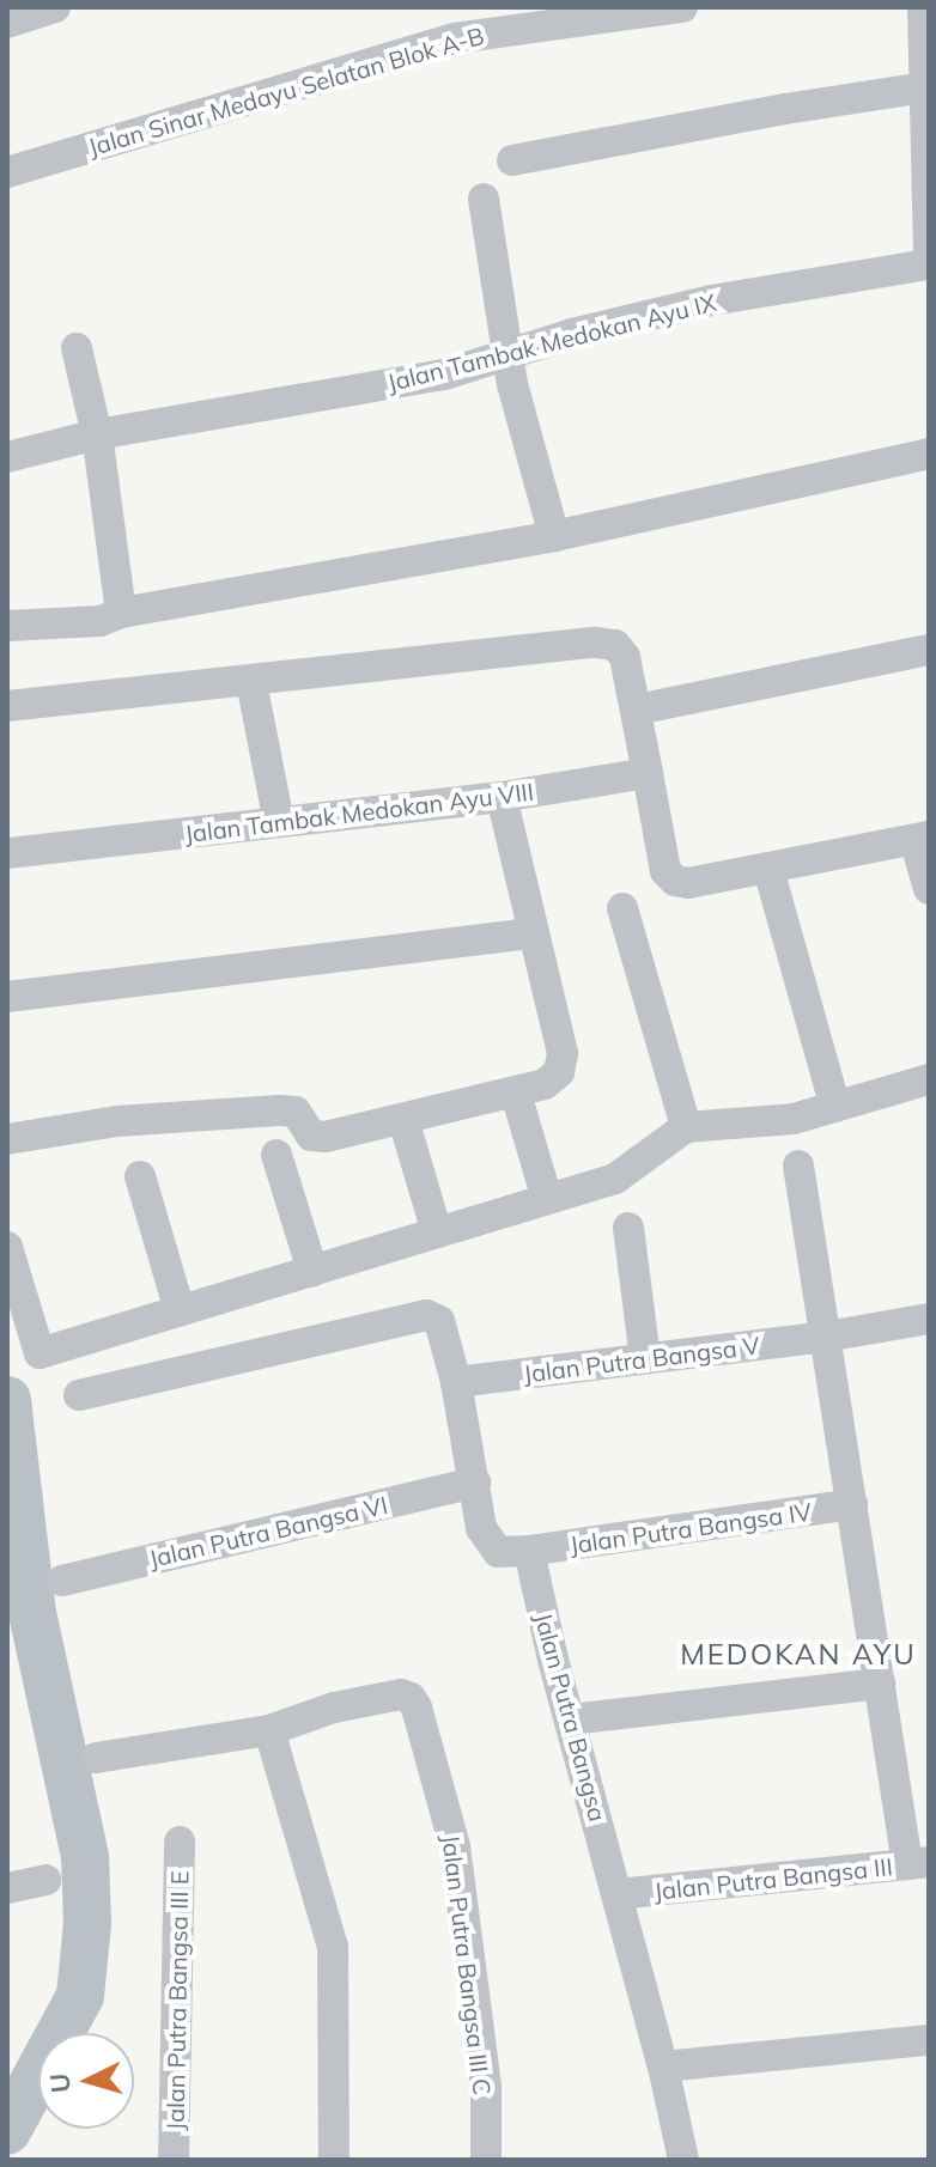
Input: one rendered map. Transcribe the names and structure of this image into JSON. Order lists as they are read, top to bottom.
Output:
{
  "streets": {
    "street": [
      "Jalan Sinar Medayu Selatan Blok A-B",
      "Jalan Tambak Medokan Ayu IX",
      "Jalan Tambak Medokan Ayu VIII",
      "Jalan Putra Bangsa V",
      "Jalan Putra Bangsa IV",
      "Jalan Putra Bangsa VI",
      "Jalan Putra Bangsa",
      "Jalan Putra Bangsa III",
      "Jalan Putra Bangsa III C",
      "Jalan Putra Bangsa III E"
    ]
  },
  "crossings": [
    ["Jalan Putra Bangsa IV", "Jalan Putra Bangsa"],
    ["Jalan Putra Bangsa", "Jalan Putra Bangsa III"]
  ],
  "districts": ["MEDOKAN AYU"],
  "north": "left"
}
